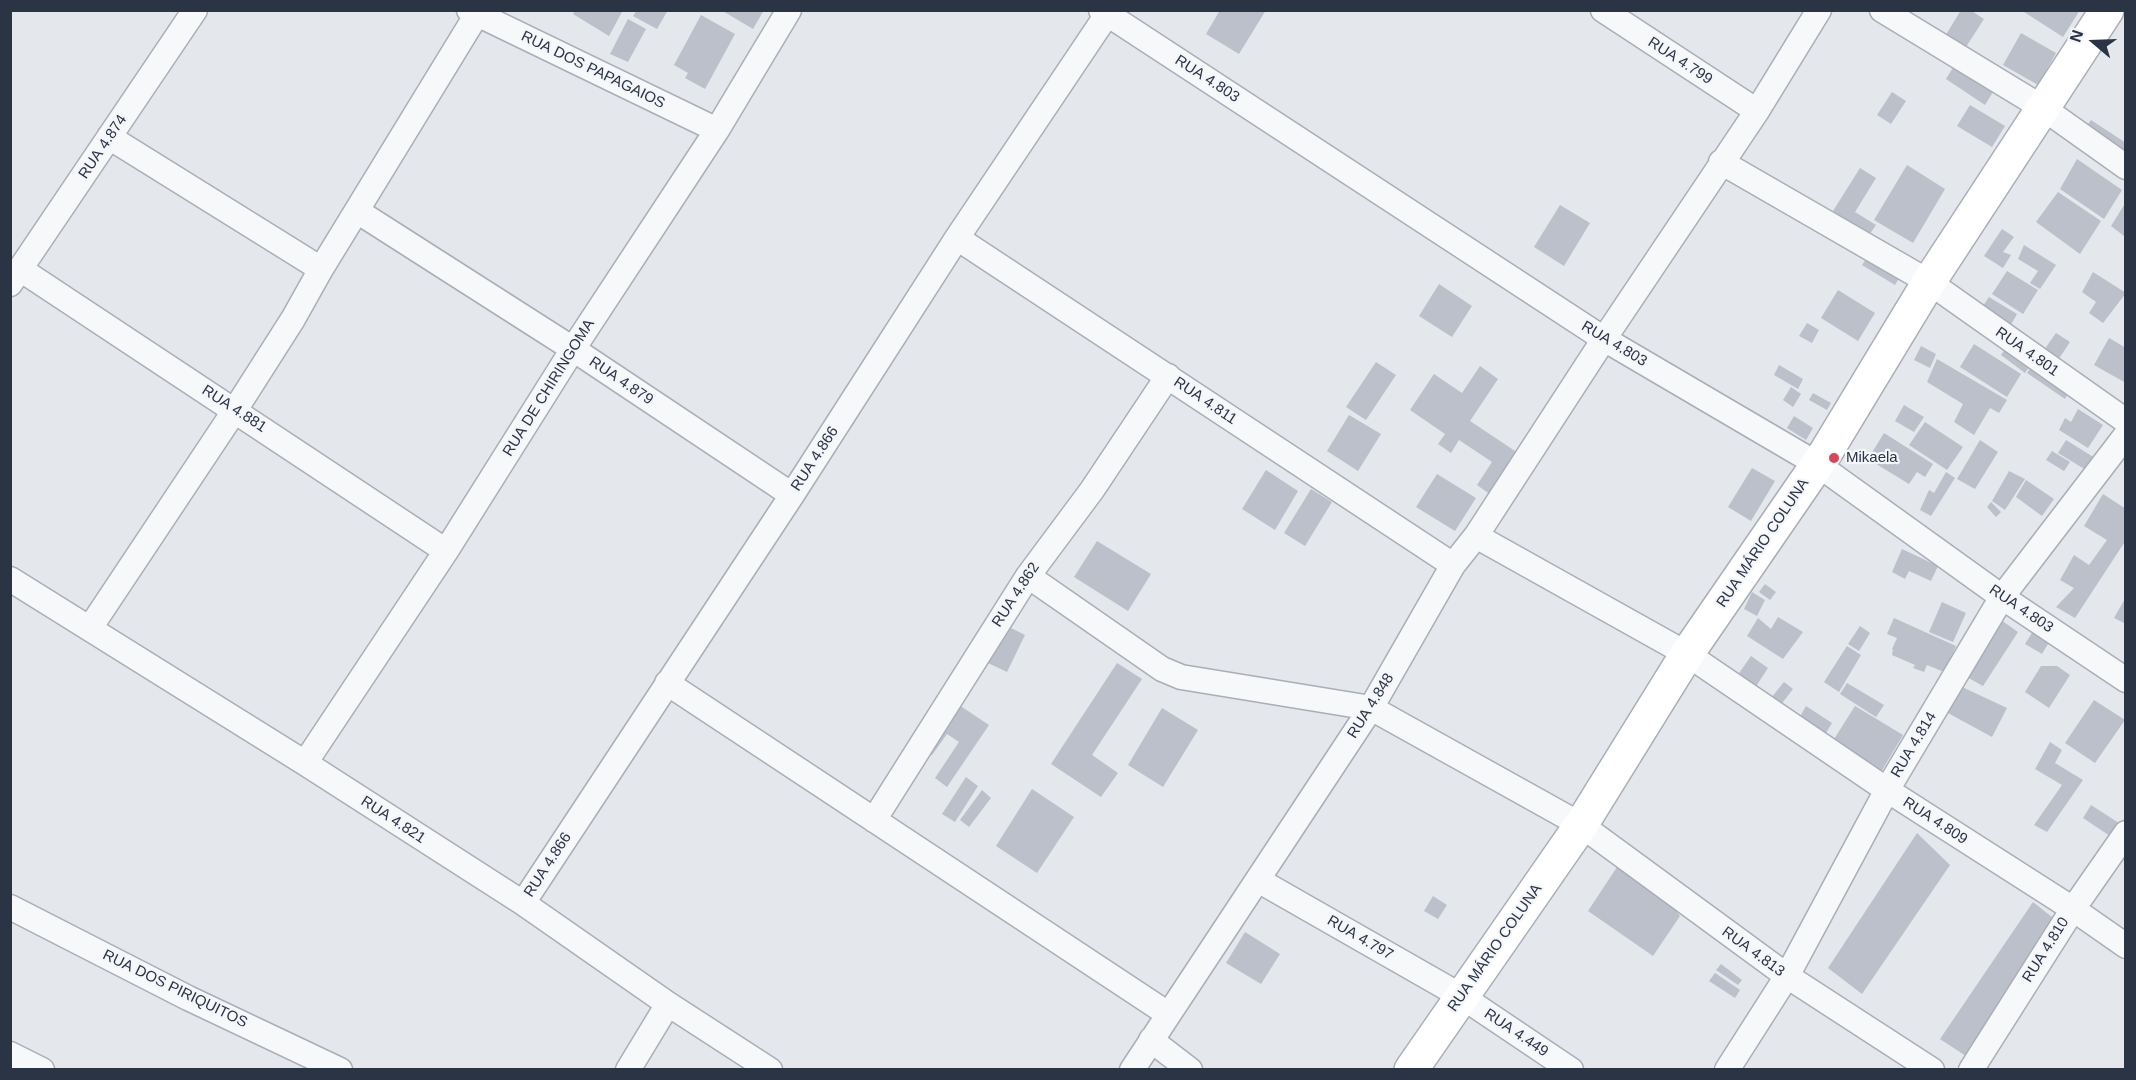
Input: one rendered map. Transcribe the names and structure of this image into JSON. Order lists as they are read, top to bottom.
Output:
{
  "streets": {
    "main road": ["RUA MÁRIO COLUNA"],
    "street": [
      "RUA 4.799",
      "RUA DOS PAPAGAIOS",
      "RUA 4.803",
      "RUA 4.874",
      "RUA 4.801",
      "RUA 4.879",
      "RUA DE CHIRINGOMA",
      "RUA 4.811",
      "RUA 4.881",
      "RUA 4.866",
      "RUA 4.862",
      "RUA 4.848",
      "RUA 4.814",
      "RUA 4.821",
      "RUA 4.809",
      "RUA 4.797",
      "RUA 4.810",
      "RUA 4.813",
      "RUA DOS PIRIQUITOS",
      "RUA 4.449"
    ]
  },
  "crossings": [
    ["RUA 4.799", "RUA 4.848"],
    ["RUA DOS PAPAGAIOS", "RUA DE CHIRINGOMA"],
    ["RUA 4.803", "RUA 4.866"],
    ["RUA 4.803", "RUA MÁRIO COLUNA"],
    ["RUA 4.803", "RUA 4.848"],
    ["RUA 4.803", "RUA 4.814"],
    ["RUA 4.874", "RUA 4.881"],
    ["RUA 4.801", "RUA MÁRIO COLUNA"],
    ["RUA 4.801", "RUA 4.848"],
    ["RUA 4.879", "RUA DE CHIRINGOMA"],
    ["RUA 4.879", "RUA 4.866"],
    ["RUA DE CHIRINGOMA", "RUA 4.881"],
    ["RUA DE CHIRINGOMA", "RUA 4.821"],
    ["RUA 4.811", "RUA 4.866"],
    ["RUA 4.811", "RUA 4.862"],
    ["RUA 4.811", "RUA 4.848"],
    ["RUA 4.866", "RUA 4.821"],
    ["RUA MÁRIO COLUNA", "RUA 4.809"],
    ["RUA MÁRIO COLUNA", "RUA 4.797"],
    ["RUA MÁRIO COLUNA", "RUA 4.813"],
    ["RUA MÁRIO COLUNA", "RUA 4.449"],
    ["RUA 4.862", "RUA 4.813"],
    ["RUA 4.848", "RUA 4.809"],
    ["RUA 4.848", "RUA 4.797"],
    ["RUA 4.848", "RUA 4.813"],
    ["RUA 4.814", "RUA 4.809"],
    ["RUA 4.814", "RUA 4.813"],
    ["RUA 4.809", "RUA 4.810"],
    ["RUA 4.797", "RUA 4.449"]
  ],
  "places": ["Mikaela"],
  "north": "left"
}
